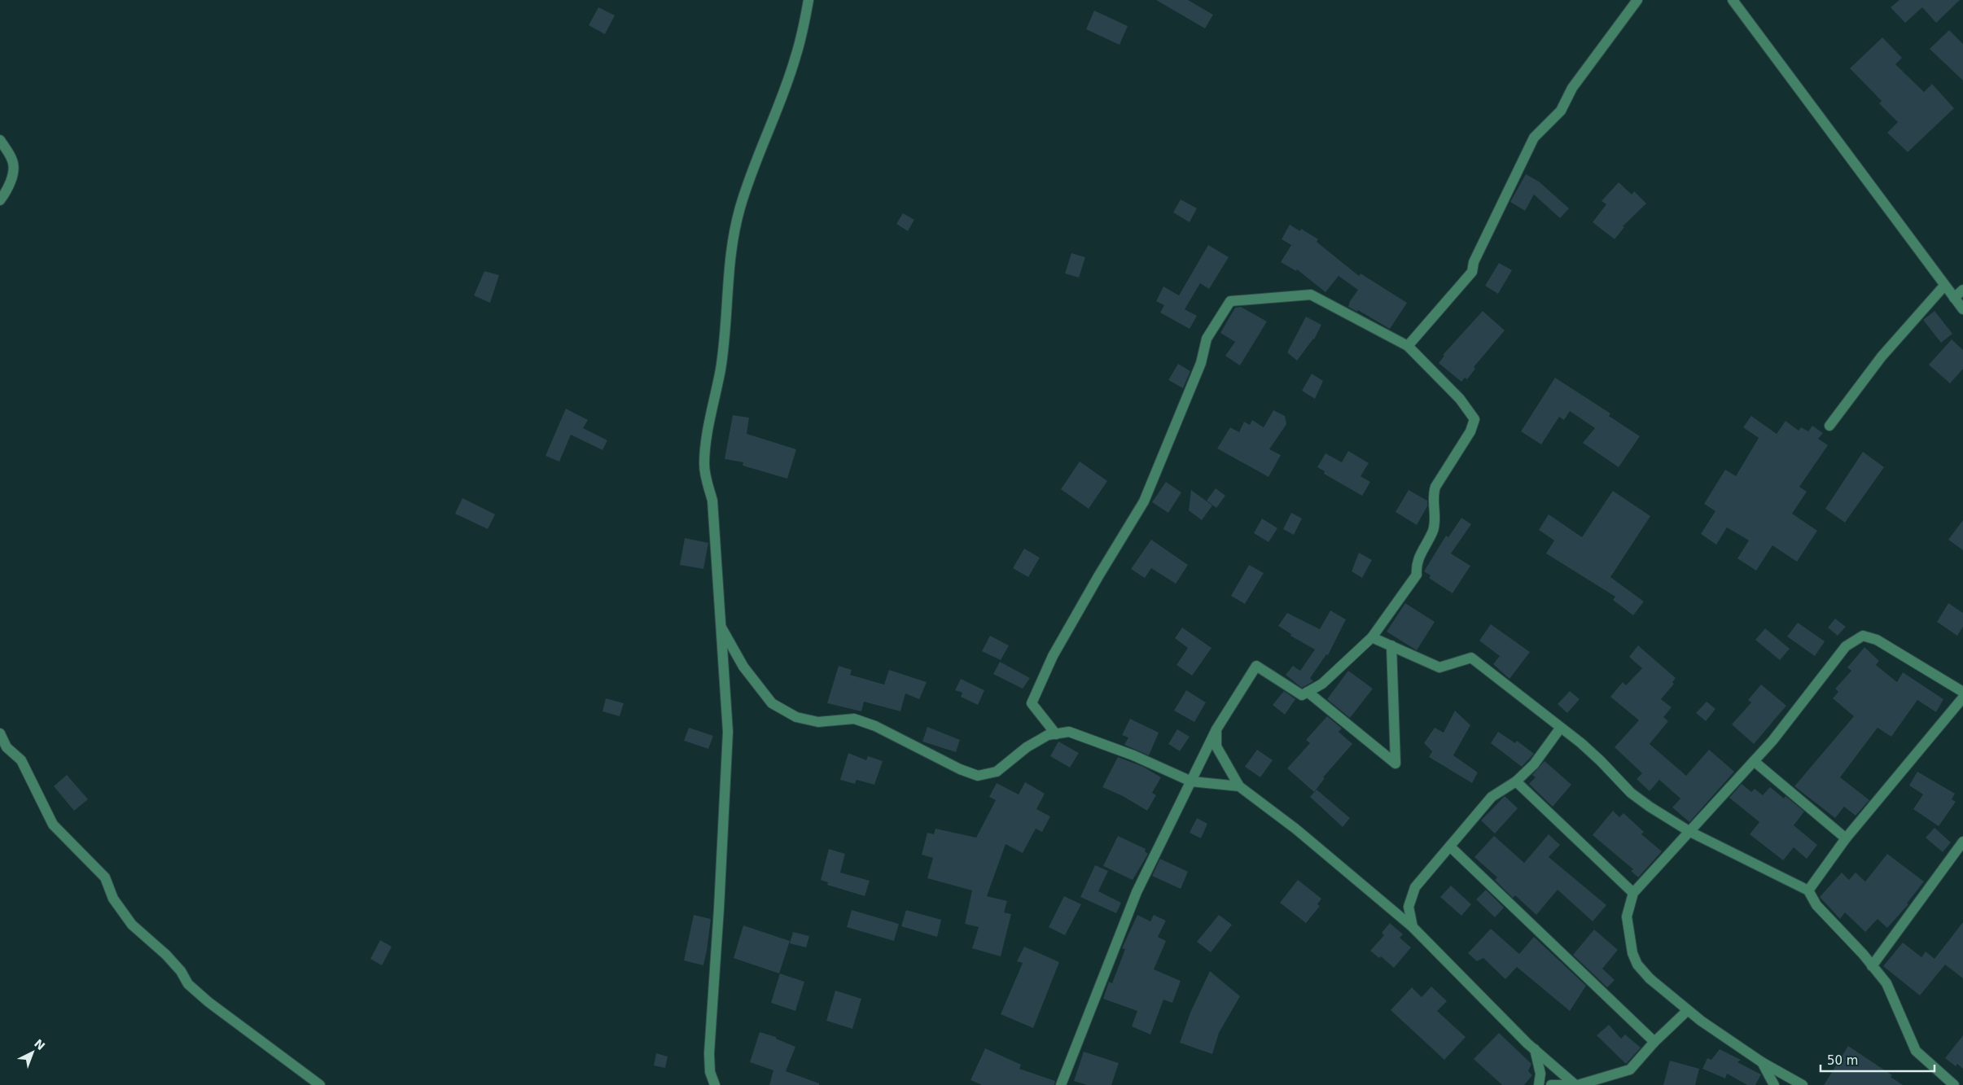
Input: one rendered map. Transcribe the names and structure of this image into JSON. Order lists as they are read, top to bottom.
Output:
{
  "scale_bar": "50 m",
  "north": "top right"
}
